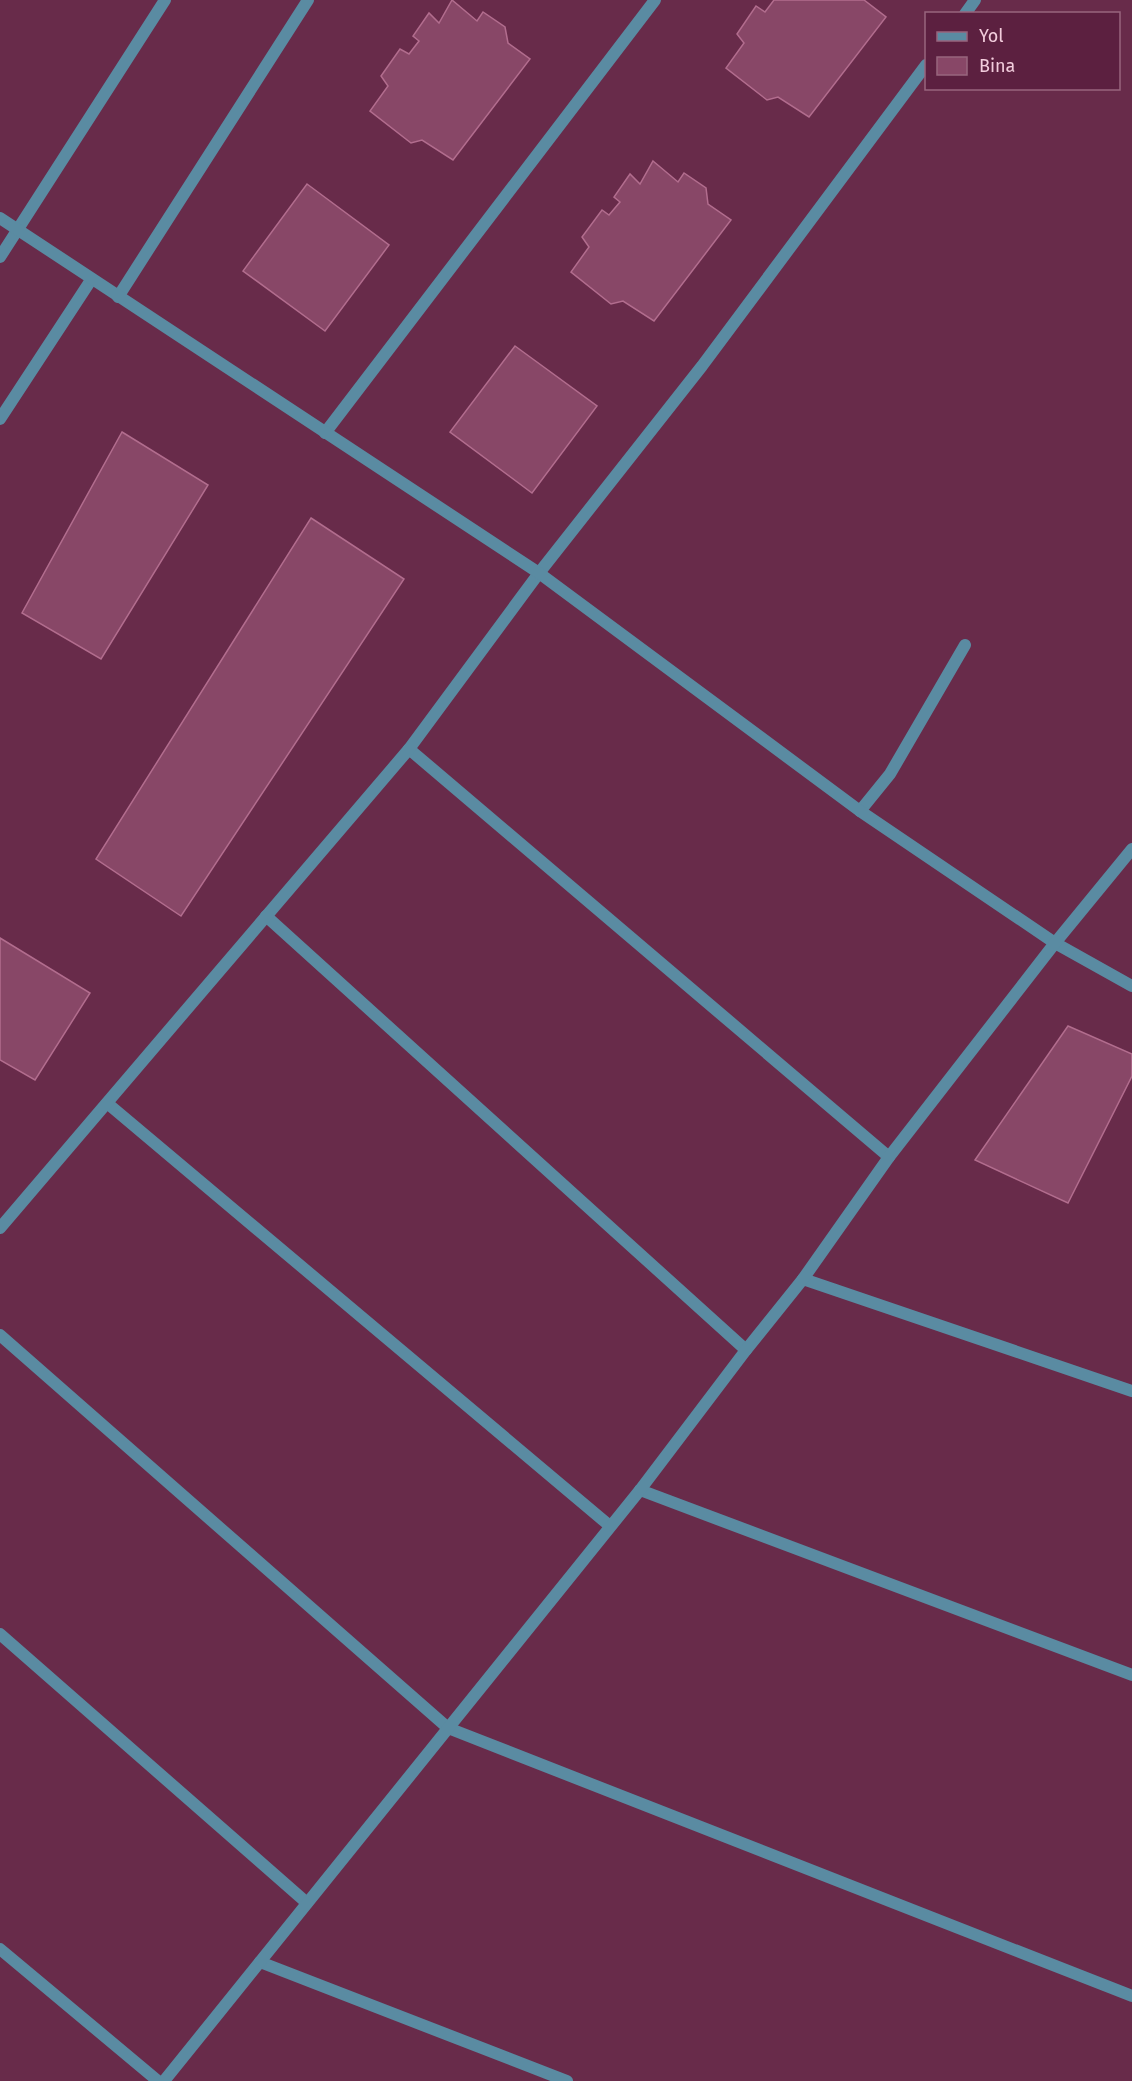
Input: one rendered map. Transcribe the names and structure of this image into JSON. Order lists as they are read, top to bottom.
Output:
{
  "legend": ["Yol", "Bina"]
}
